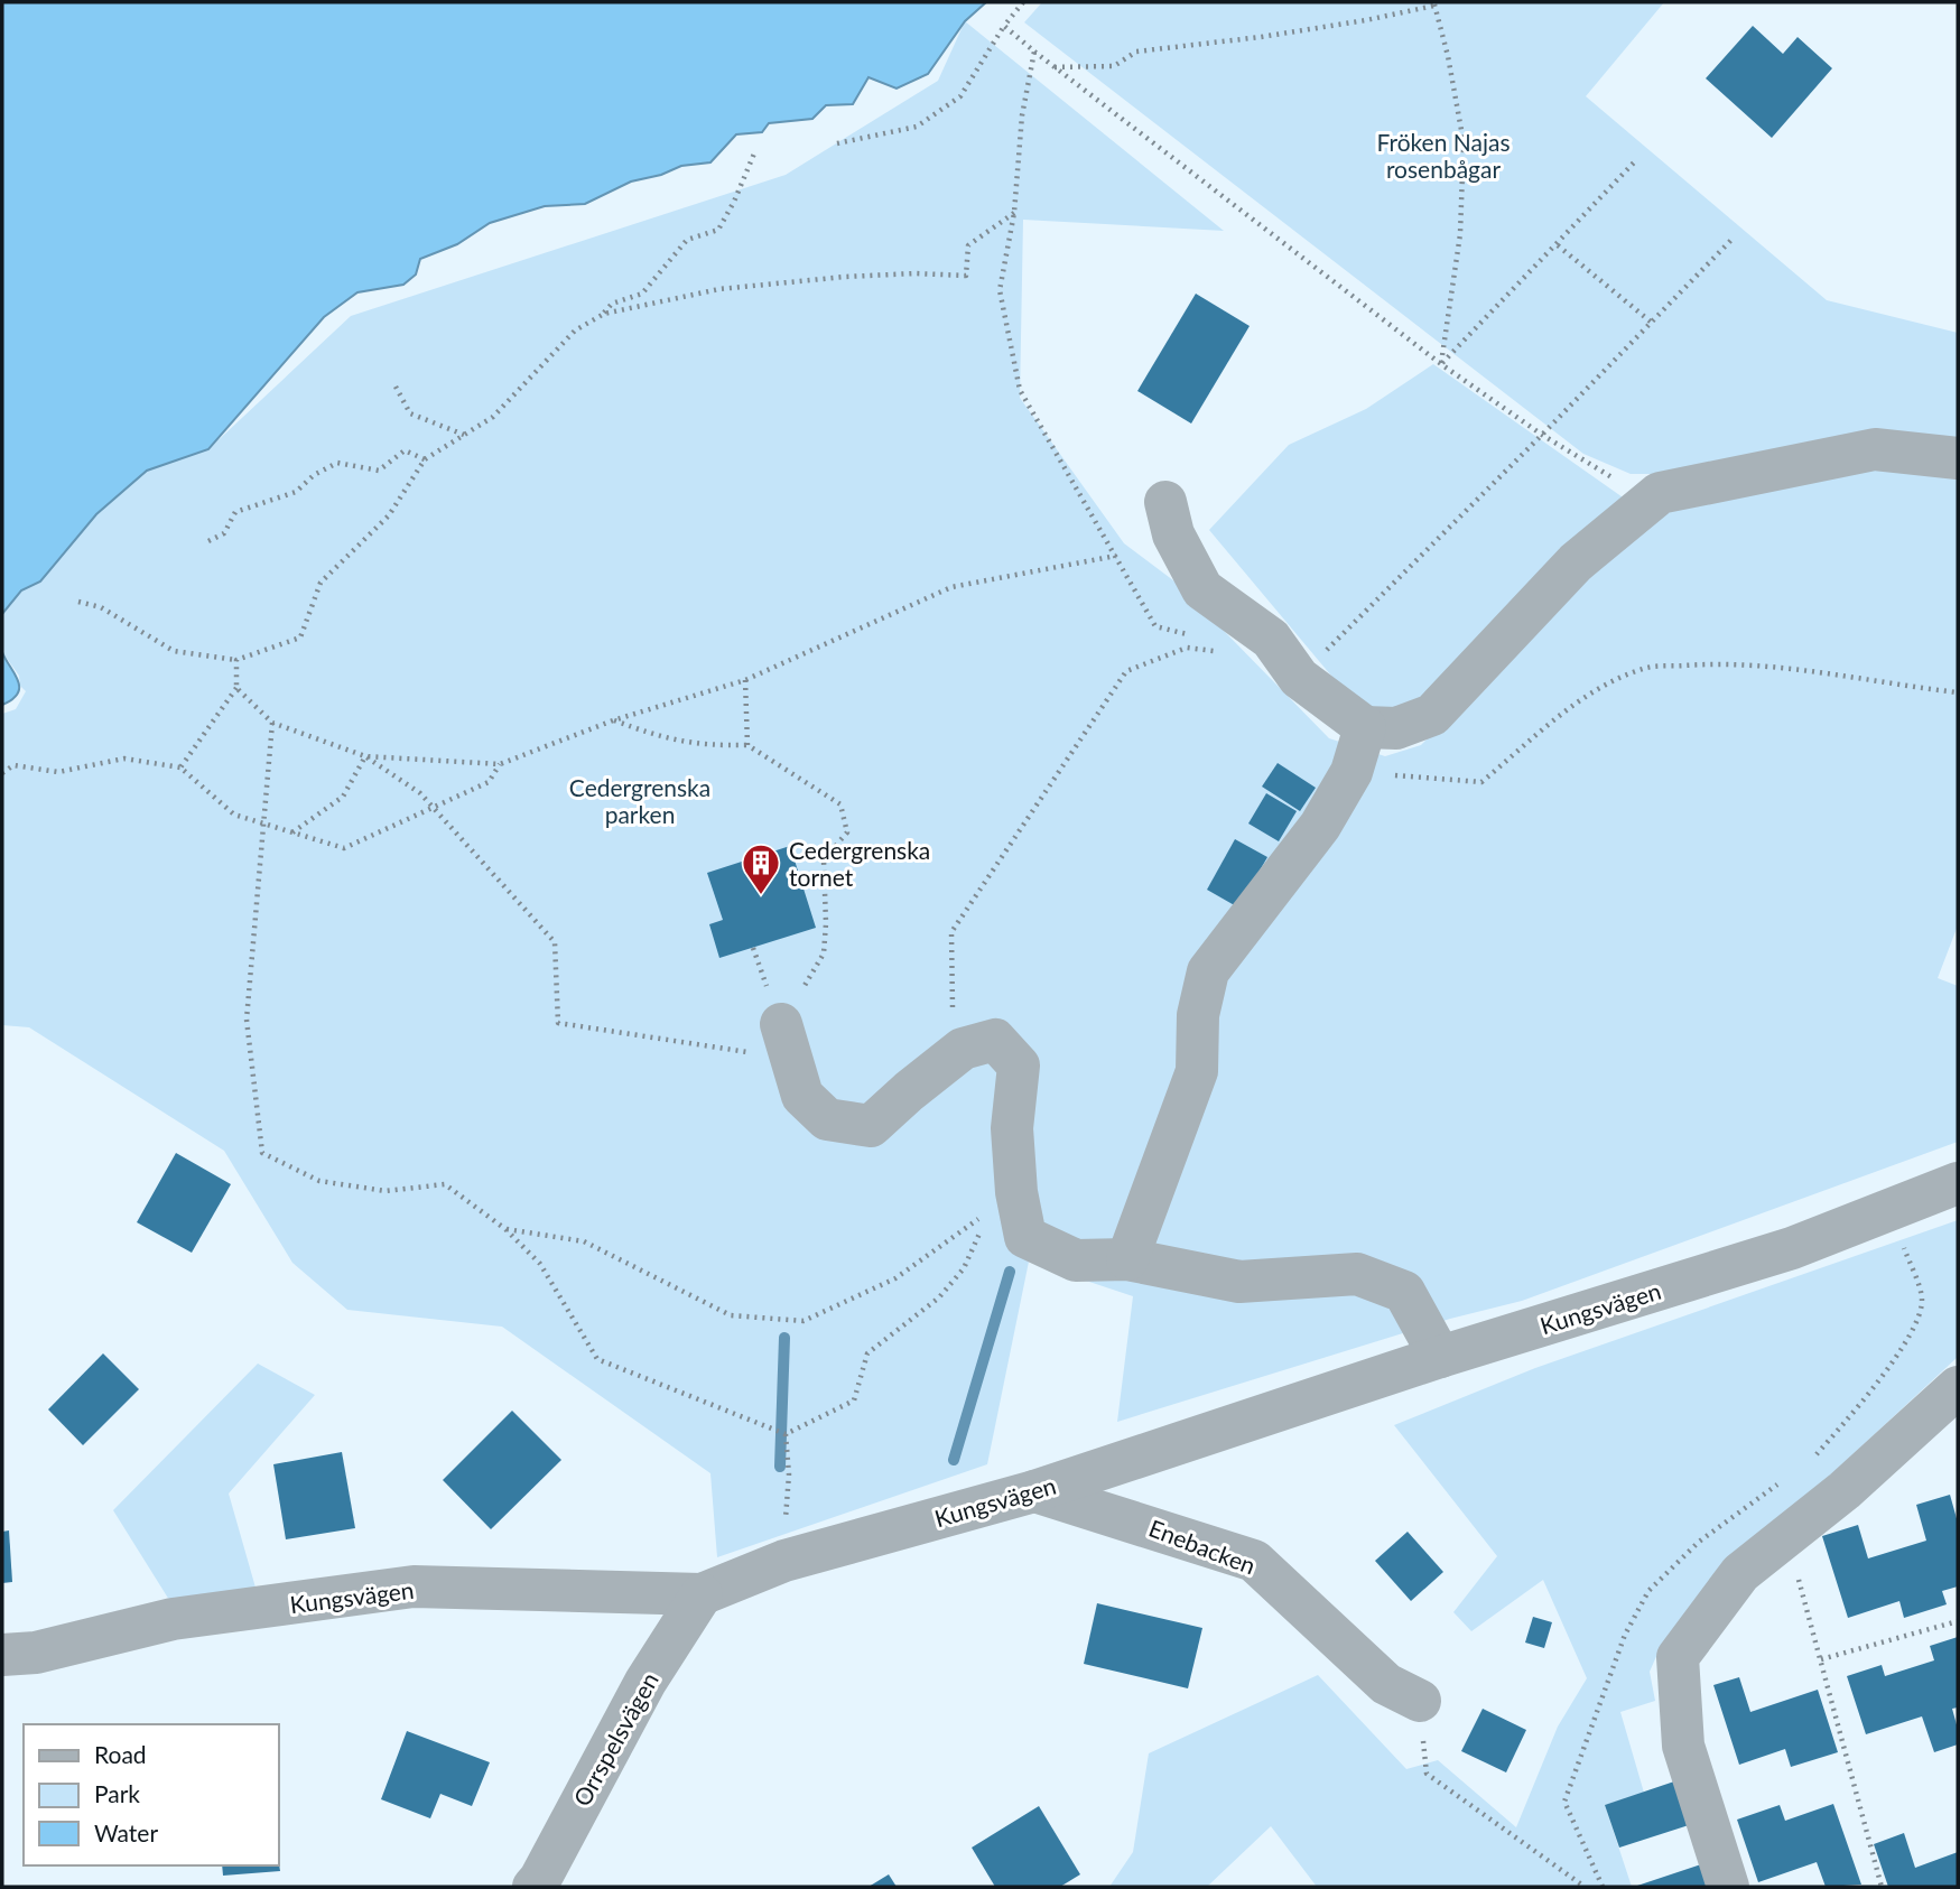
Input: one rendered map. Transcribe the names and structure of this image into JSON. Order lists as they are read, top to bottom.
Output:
{
  "streets": {
    "street": ["Kungsvägen", "Enebacken", "Orrspelsvägen"]
  },
  "crossings": [
    ["Kungsvägen", "Enebacken"],
    ["Kungsvägen", "Orrspelsvägen"]
  ],
  "parks": ["Fröken Najas rosenbågar", "Cedergrenska parken"],
  "places": {
    "building": ["Cedergrenska tornet"]
  },
  "legend": ["Road", "Park", "Water"]
}
